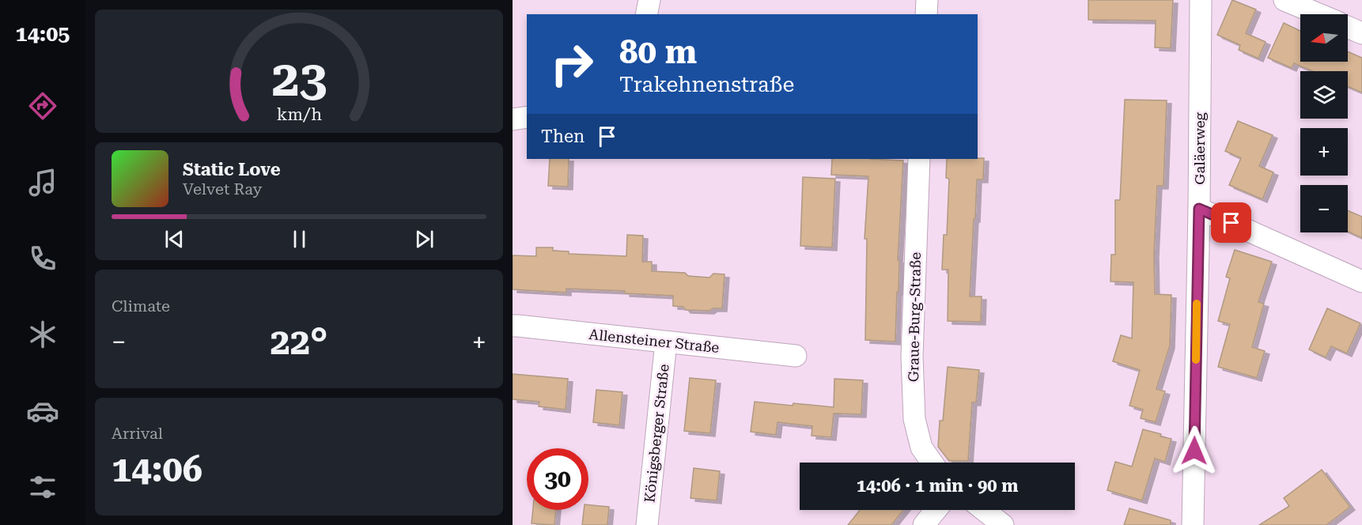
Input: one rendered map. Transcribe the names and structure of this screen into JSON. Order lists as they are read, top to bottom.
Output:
{
  "streets": {
    "street": [
      "Galäerweg",
      "Graue-Burg-Straße",
      "Allensteiner Straße",
      "Königsberger Straße"
    ]
  },
  "crossings": [
    ["Allensteiner Straße", "Königsberger Straße"]
  ],
  "north": "left",
  "page": {
    "tabs": "14:05",
    "map_buttons": ["+", "−"],
    "turn": ["80 m", "Trakehnenstraße"],
    "then": "Then",
    "song": ["Static Love", "Velvet Ray"],
    "tile": [
      "Climate",
      ["Arrival", "14:06"]
    ],
    "heat": ["−", "22°", "+"],
    "limit": "30",
    "trip": "14:06 · 1 min · 90 m",
    "gauge": ["23", "km/h"]
  }
}
